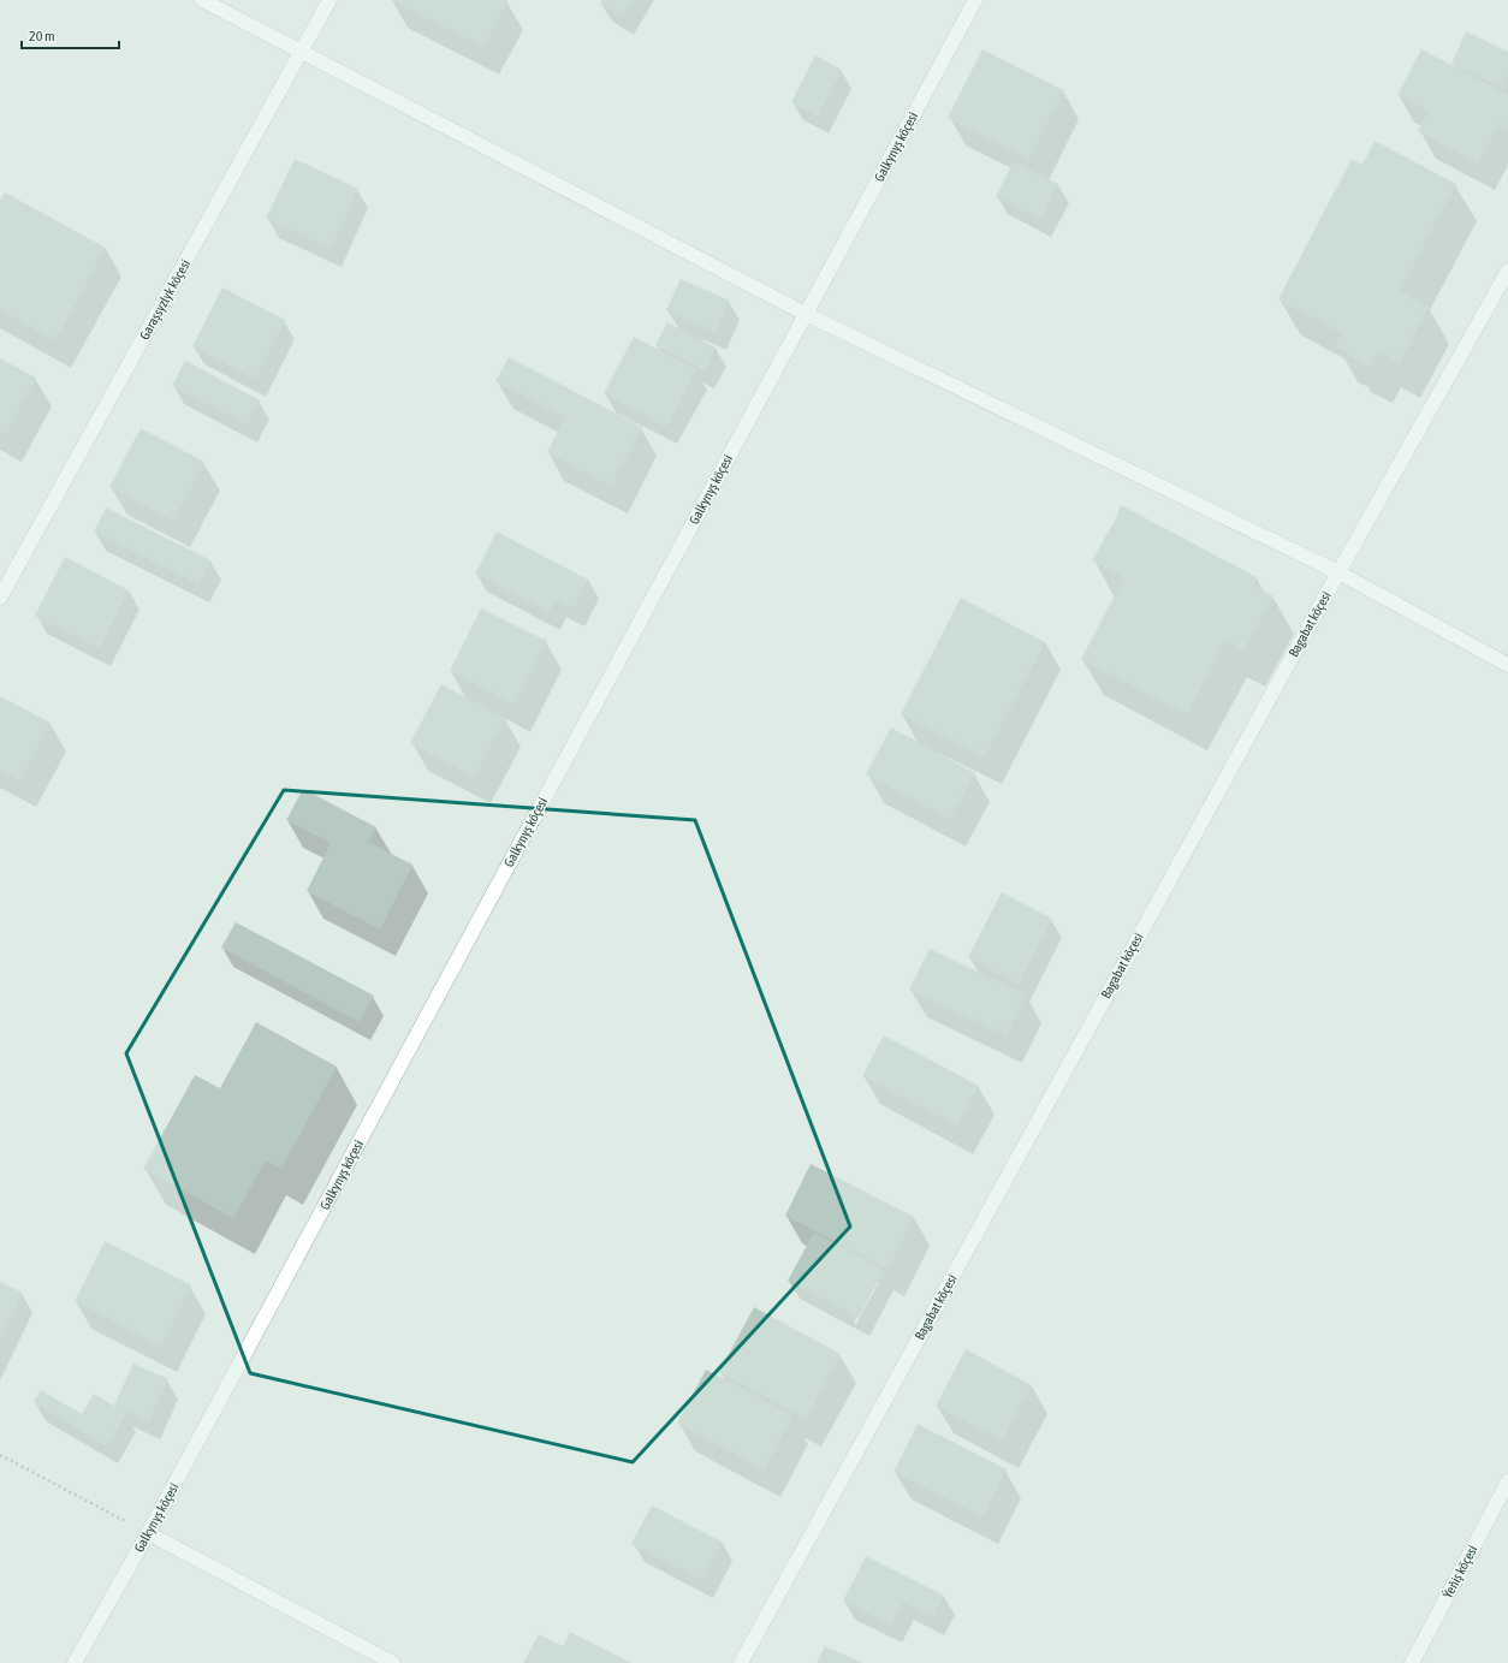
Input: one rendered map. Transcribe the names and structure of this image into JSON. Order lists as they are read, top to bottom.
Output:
{
  "streets": {
    "street": [
      "Galkynyş köçesi",
      "Garaşsyzlyk köçesi",
      "Bagabat köçesi",
      "Ýeňiş köçesi"
    ]
  },
  "scale_bar": "20 m"
}
